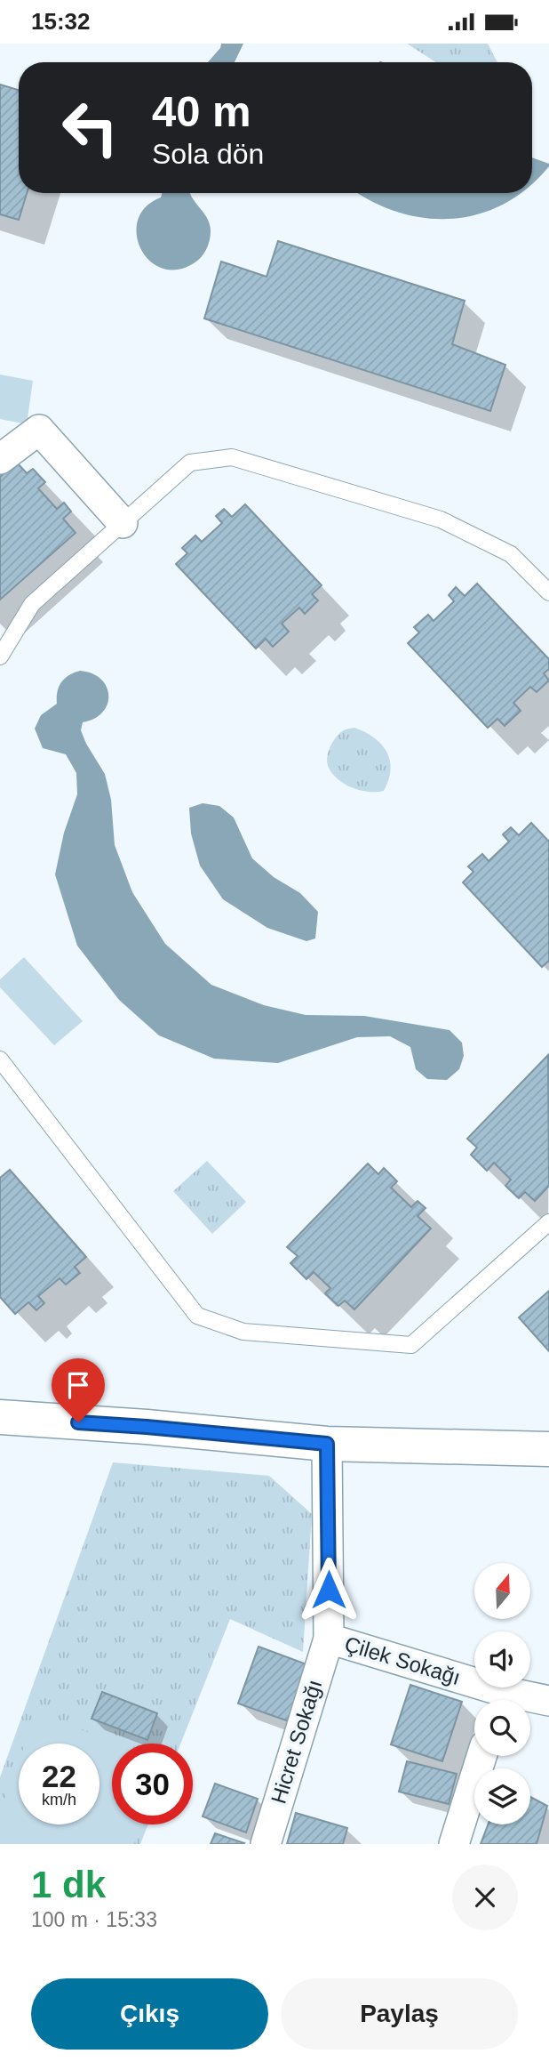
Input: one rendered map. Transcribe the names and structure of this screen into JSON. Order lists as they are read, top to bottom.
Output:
{
  "streets": {
    "street": ["Çilek Sokağı", "Hicret Sokağı"]
  },
  "crossings": [
    ["Çilek Sokağı", "Hicret Sokağı"]
  ],
  "north": "top",
  "page": {
    "status": "15:32",
    "turn": ["40 m", "Sola dön"],
    "speed": "22 km/h",
    "limit": "30",
    "heading": ["1 dk", "100 m · 15:33"],
    "buttons": ["Çıkış", "Paylaş"]
  }
}
